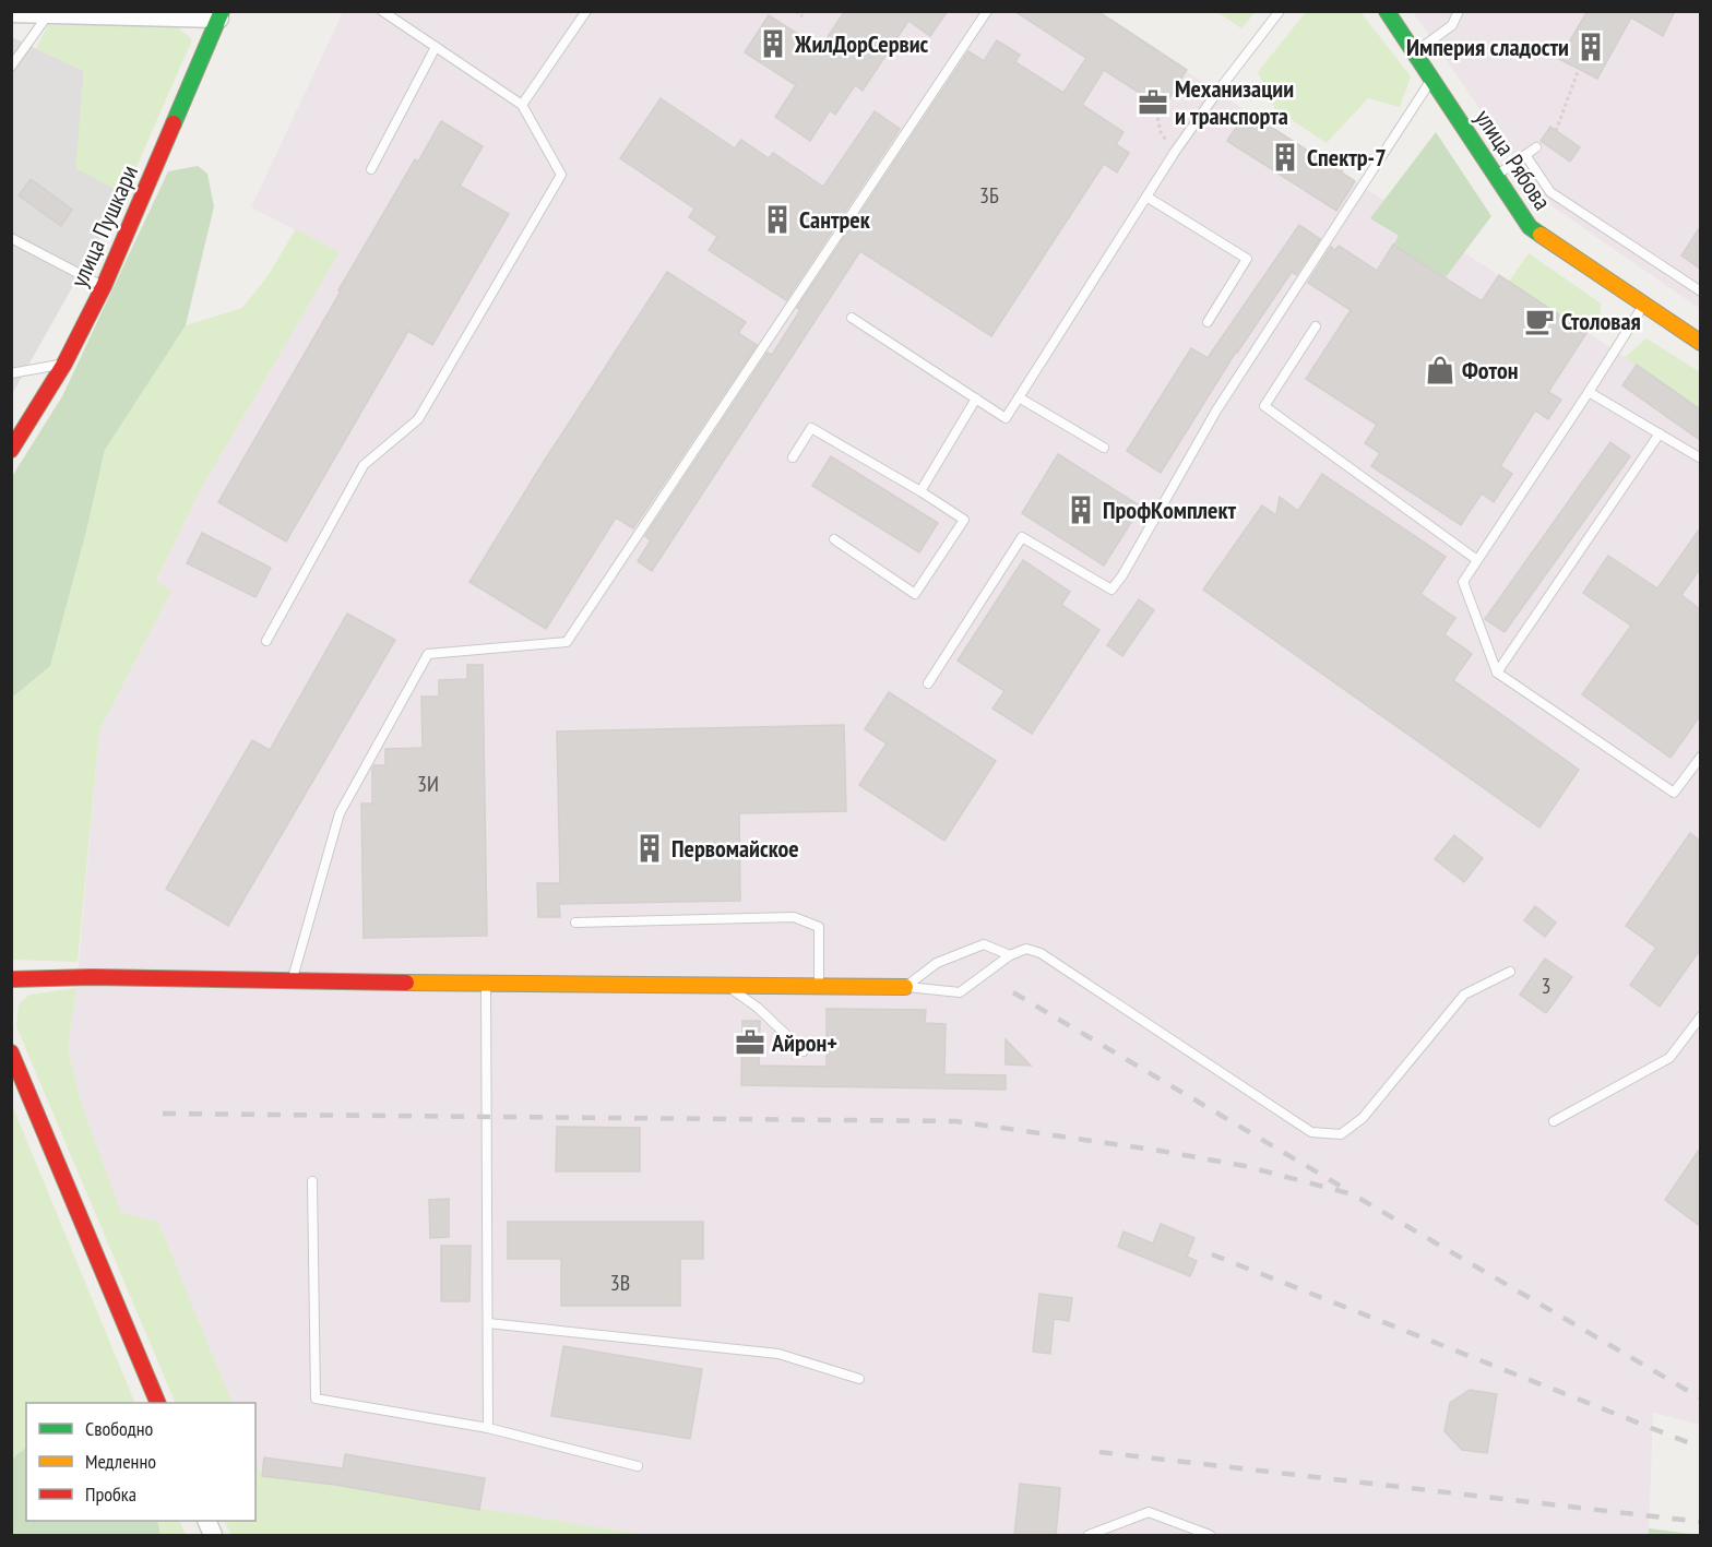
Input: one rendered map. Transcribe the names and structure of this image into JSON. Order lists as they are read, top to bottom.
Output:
{
  "streets": {
    "street": ["улица Рябова", "улица Пушкари"]
  },
  "places": {
    "building": [
      "ЖилДорСервис",
      "Империя сладости",
      "Спектр-7",
      "Сантрек",
      "ПрофКомплект",
      "Первомайское"
    ],
    "office": ["Механизации и транспорта", "Айрон+"],
    "cafe": ["Столовая"],
    "shop": ["Фотон"]
  },
  "house_numbers": [
    "3Б",
    "3И",
    "3",
    "3В"
  ],
  "legend": ["Свободно", "Медленно", "Пробка"]
}
